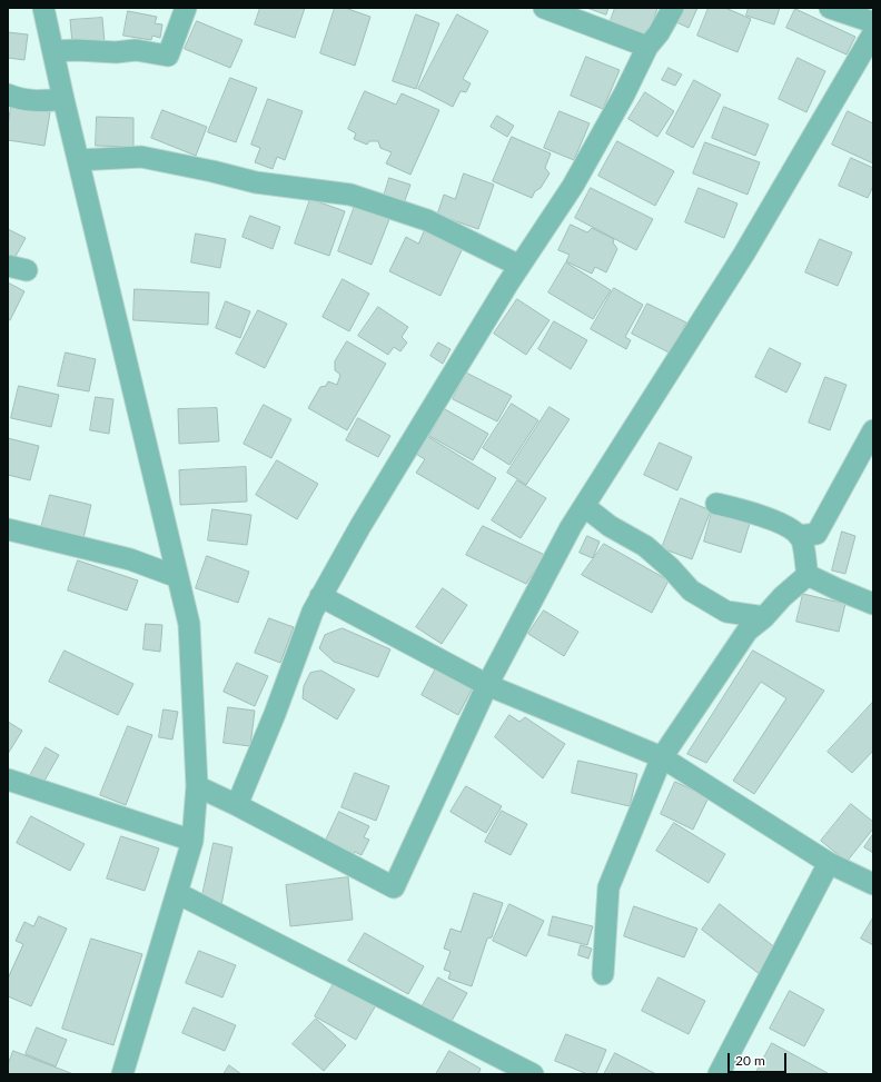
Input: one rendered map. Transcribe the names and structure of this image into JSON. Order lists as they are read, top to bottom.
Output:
{
  "scale_bar": "20 m"
}
